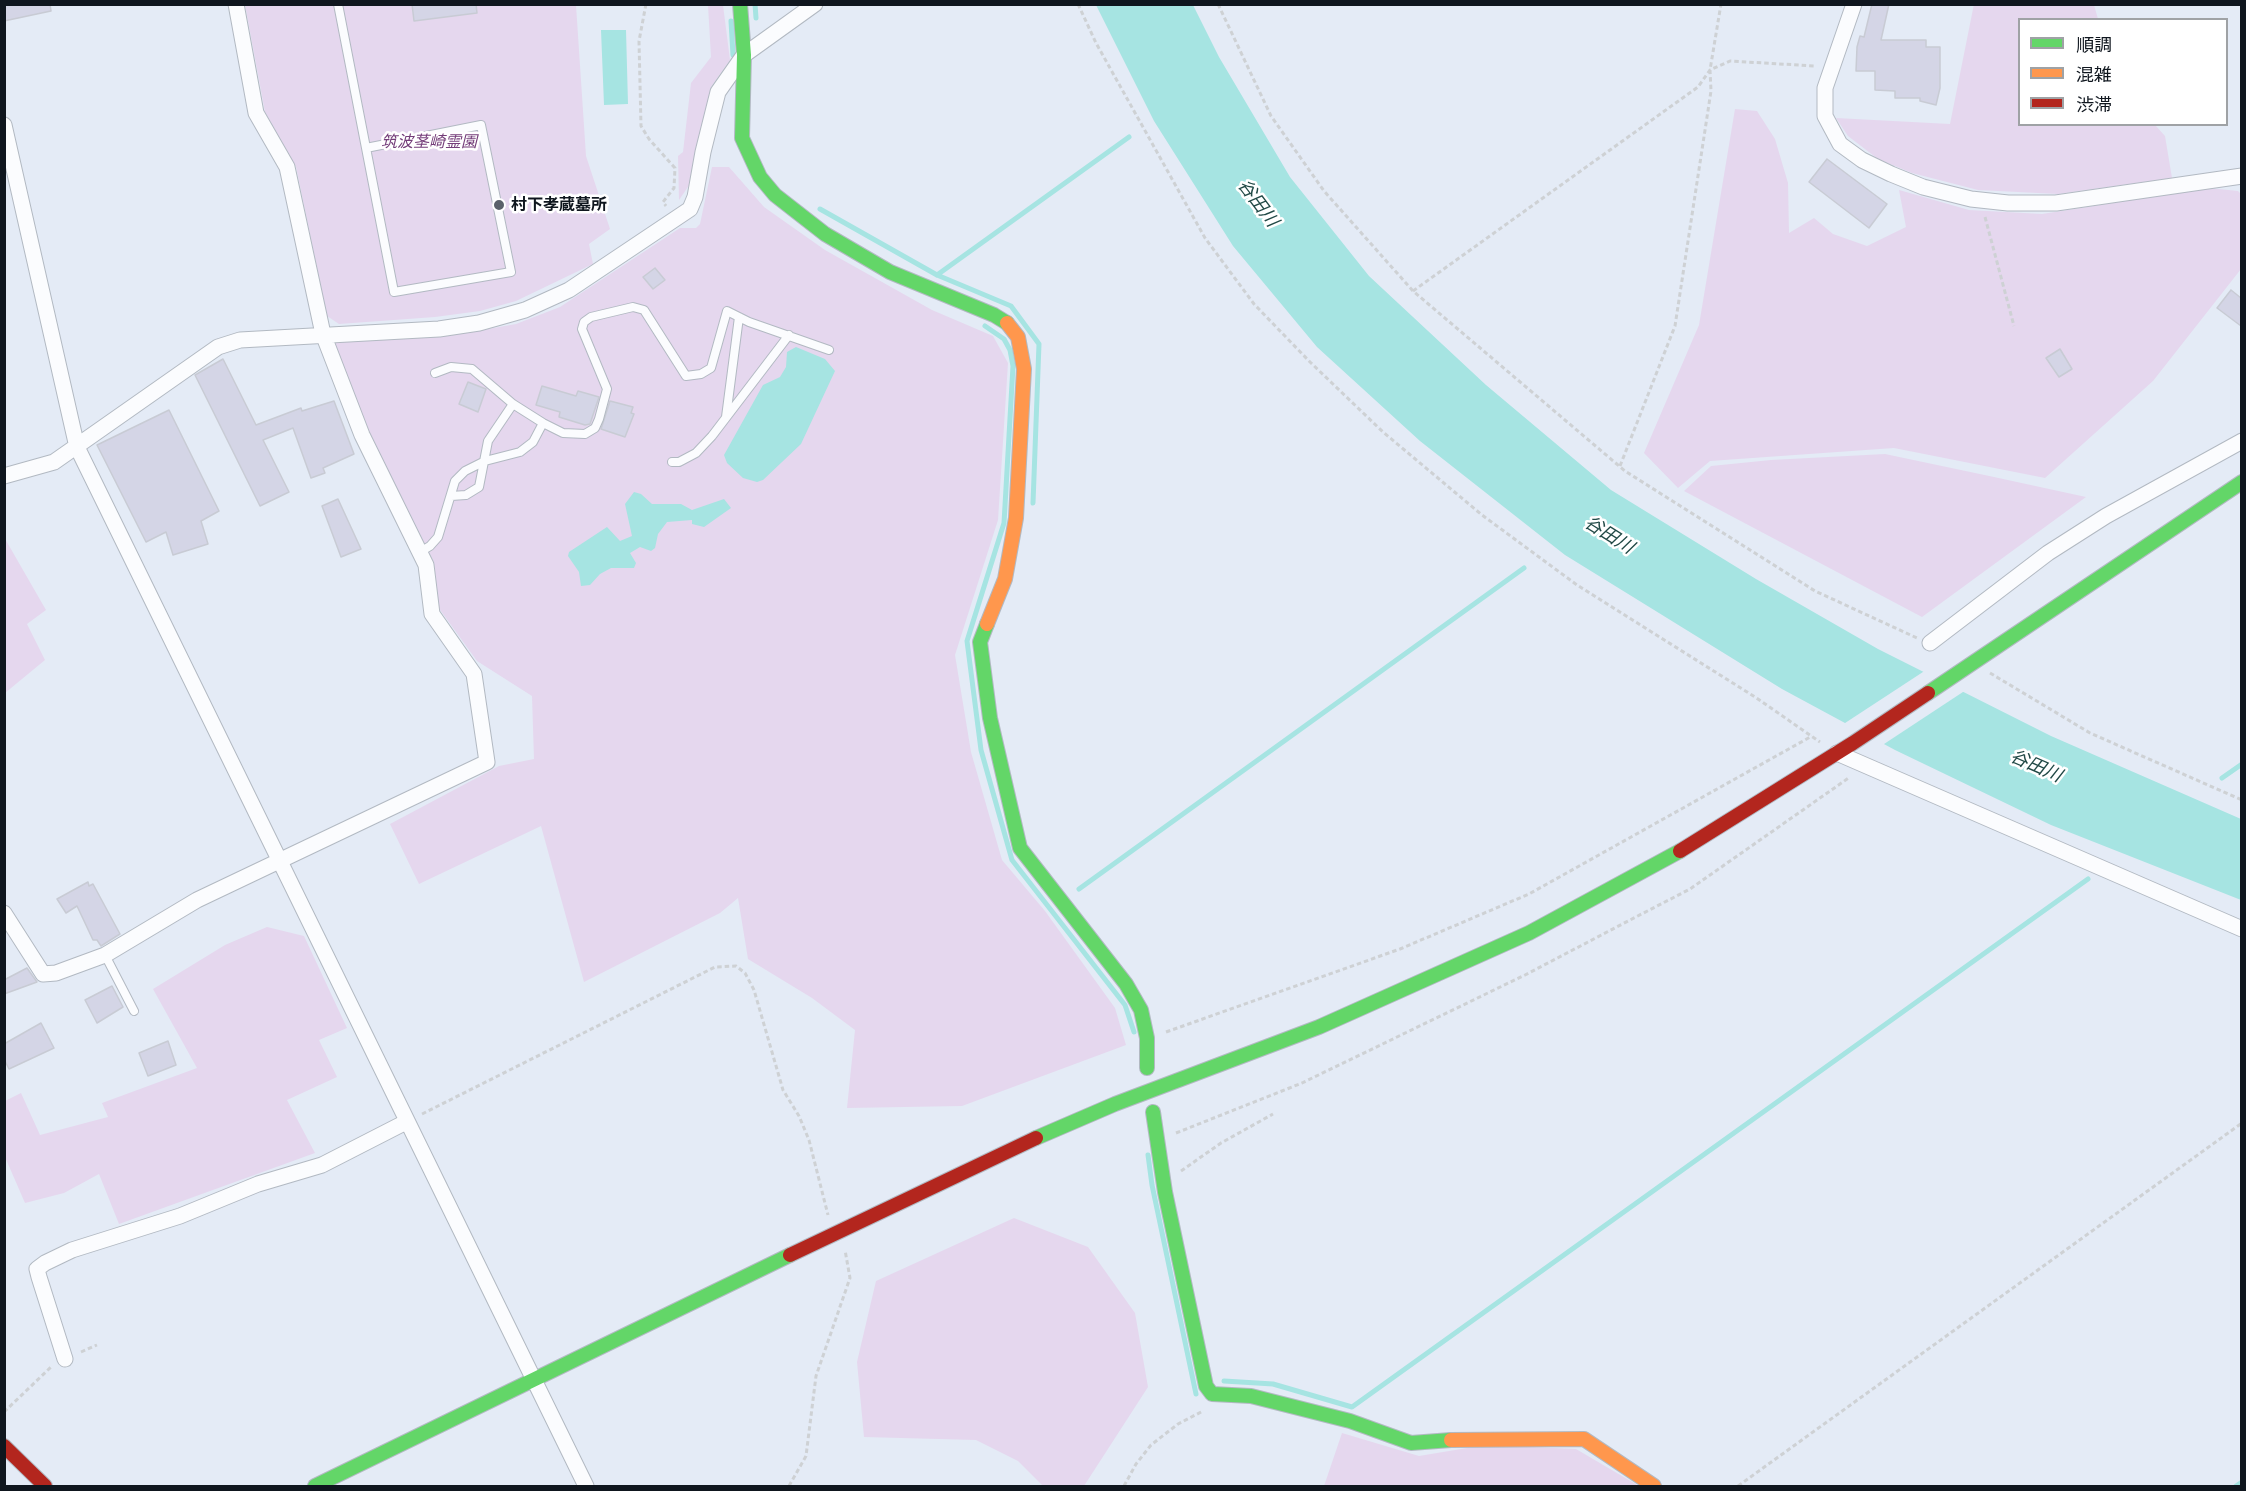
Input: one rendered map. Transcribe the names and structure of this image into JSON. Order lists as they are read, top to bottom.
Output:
{
  "water": ["谷田川"],
  "parks": ["筑波茎崎霊園"],
  "places": ["村下孝蔵墓所"],
  "legend": ["順調", "混雑", "渋滞"]
}
